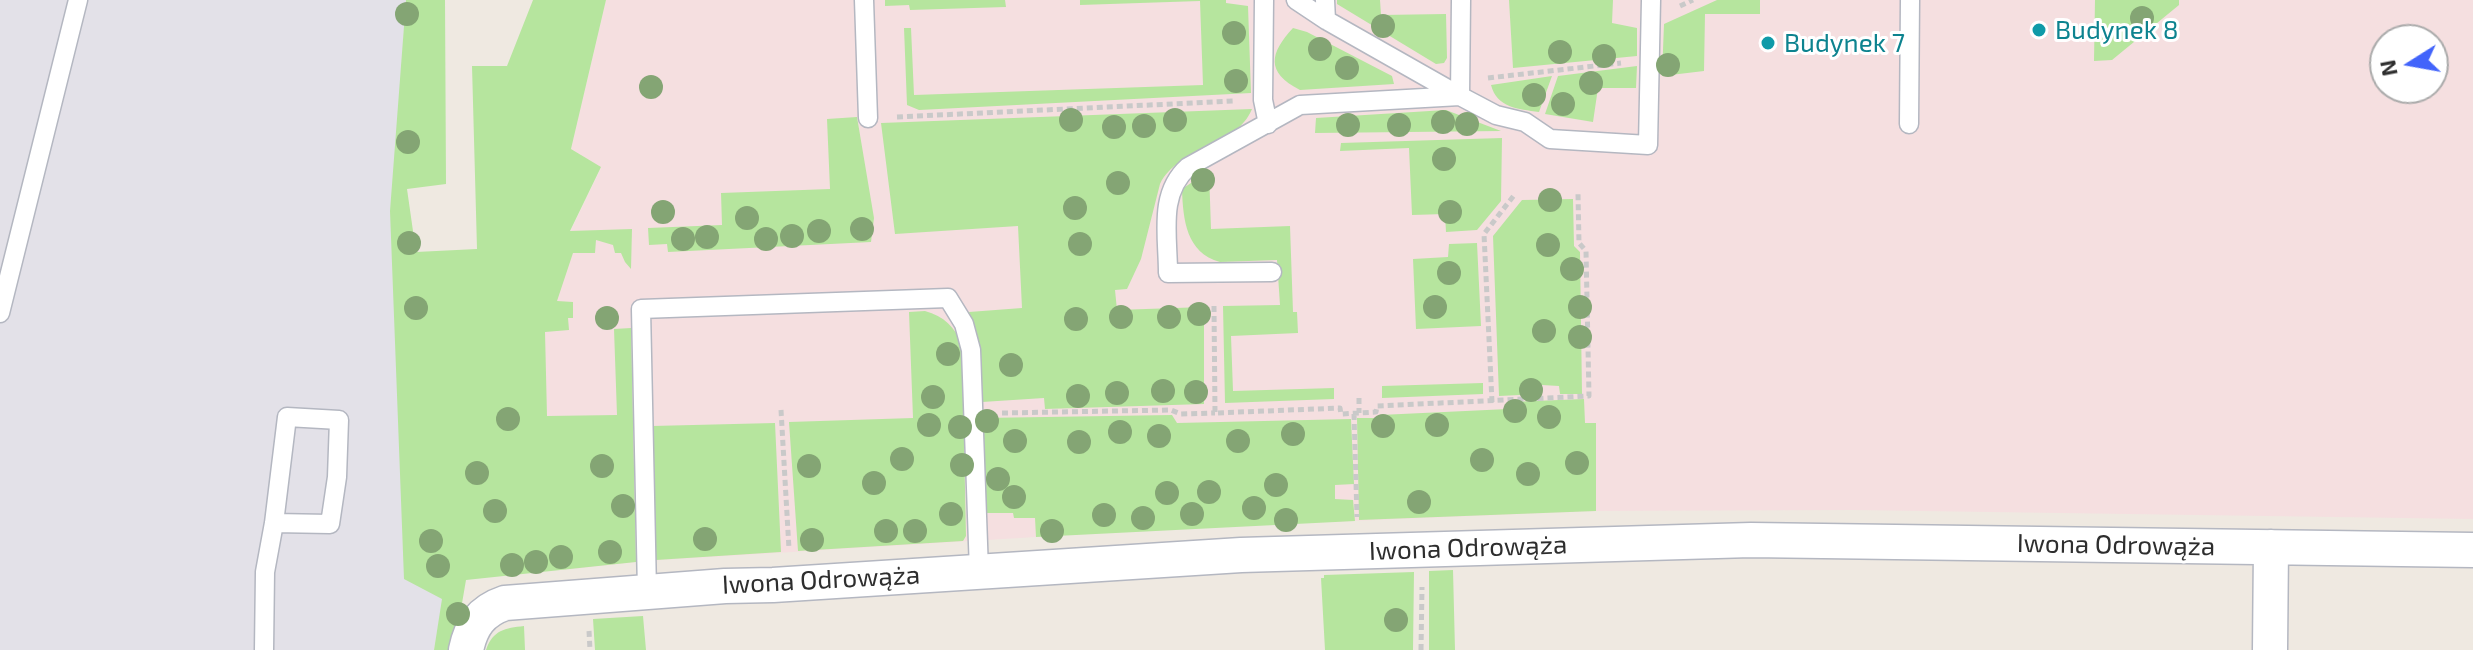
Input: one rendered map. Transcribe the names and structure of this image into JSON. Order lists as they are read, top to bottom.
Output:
{
  "streets": {
    "street": ["Iwona Odrowąża"]
  },
  "places": ["Budynek 8", "Budynek 7"],
  "north": "left"
}
